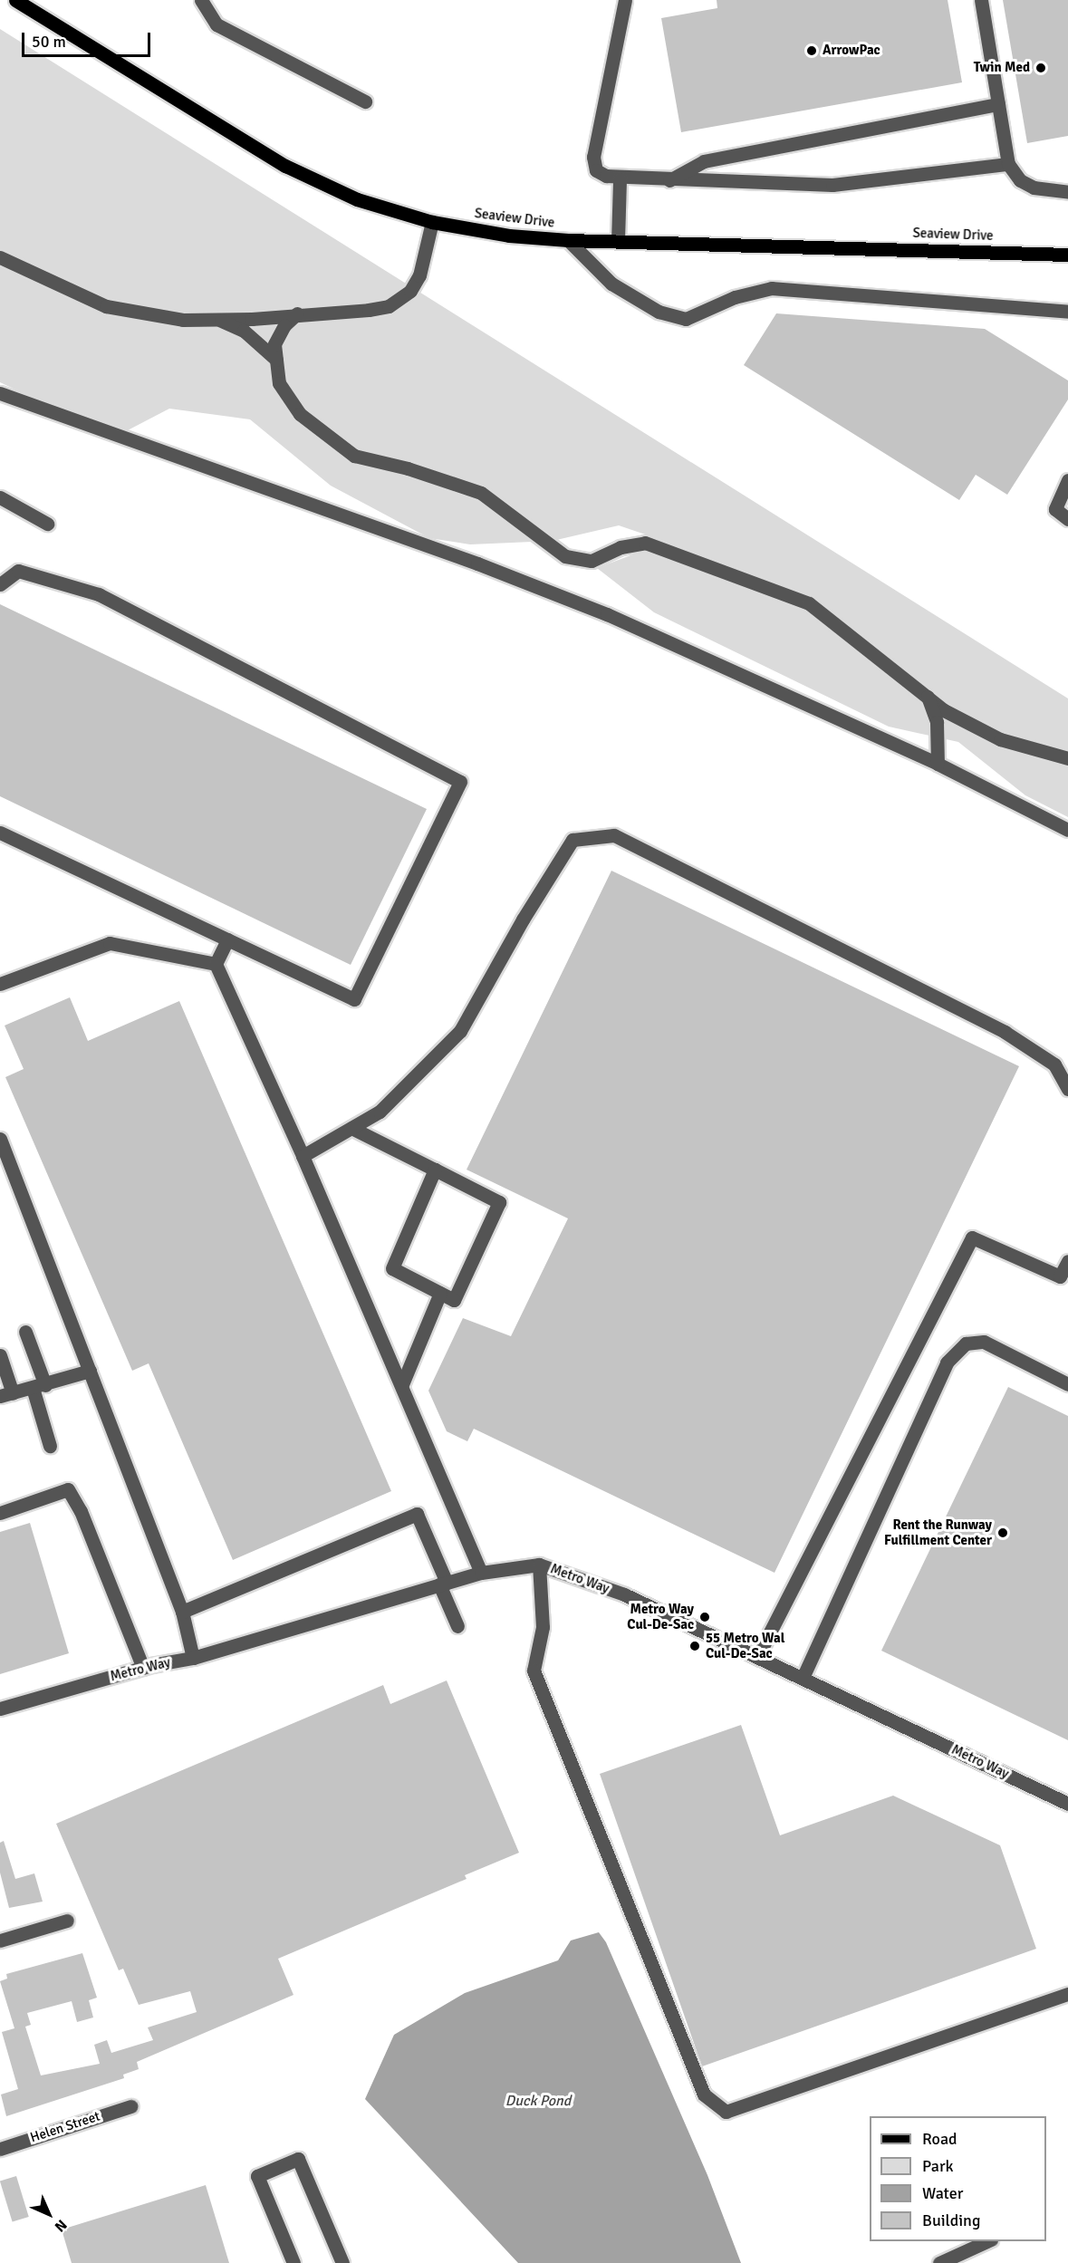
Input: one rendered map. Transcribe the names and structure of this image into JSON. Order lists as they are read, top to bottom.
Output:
{
  "streets": {
    "main road": ["Seaview Drive"],
    "street": ["Metro Way", "Helen Street"]
  },
  "water": ["Duck Pond"],
  "places": [
    "ArrowPac",
    "Twin Med",
    "Rent the Runway Fulfillment Center",
    "Metro Way Cul-De-Sac",
    "55 Metro Wal Cul-De-Sac"
  ],
  "legend": [
    "Road",
    "Park",
    "Water",
    "Building"
  ],
  "scale_bar": "50 m",
  "north": "bottom right"
}
